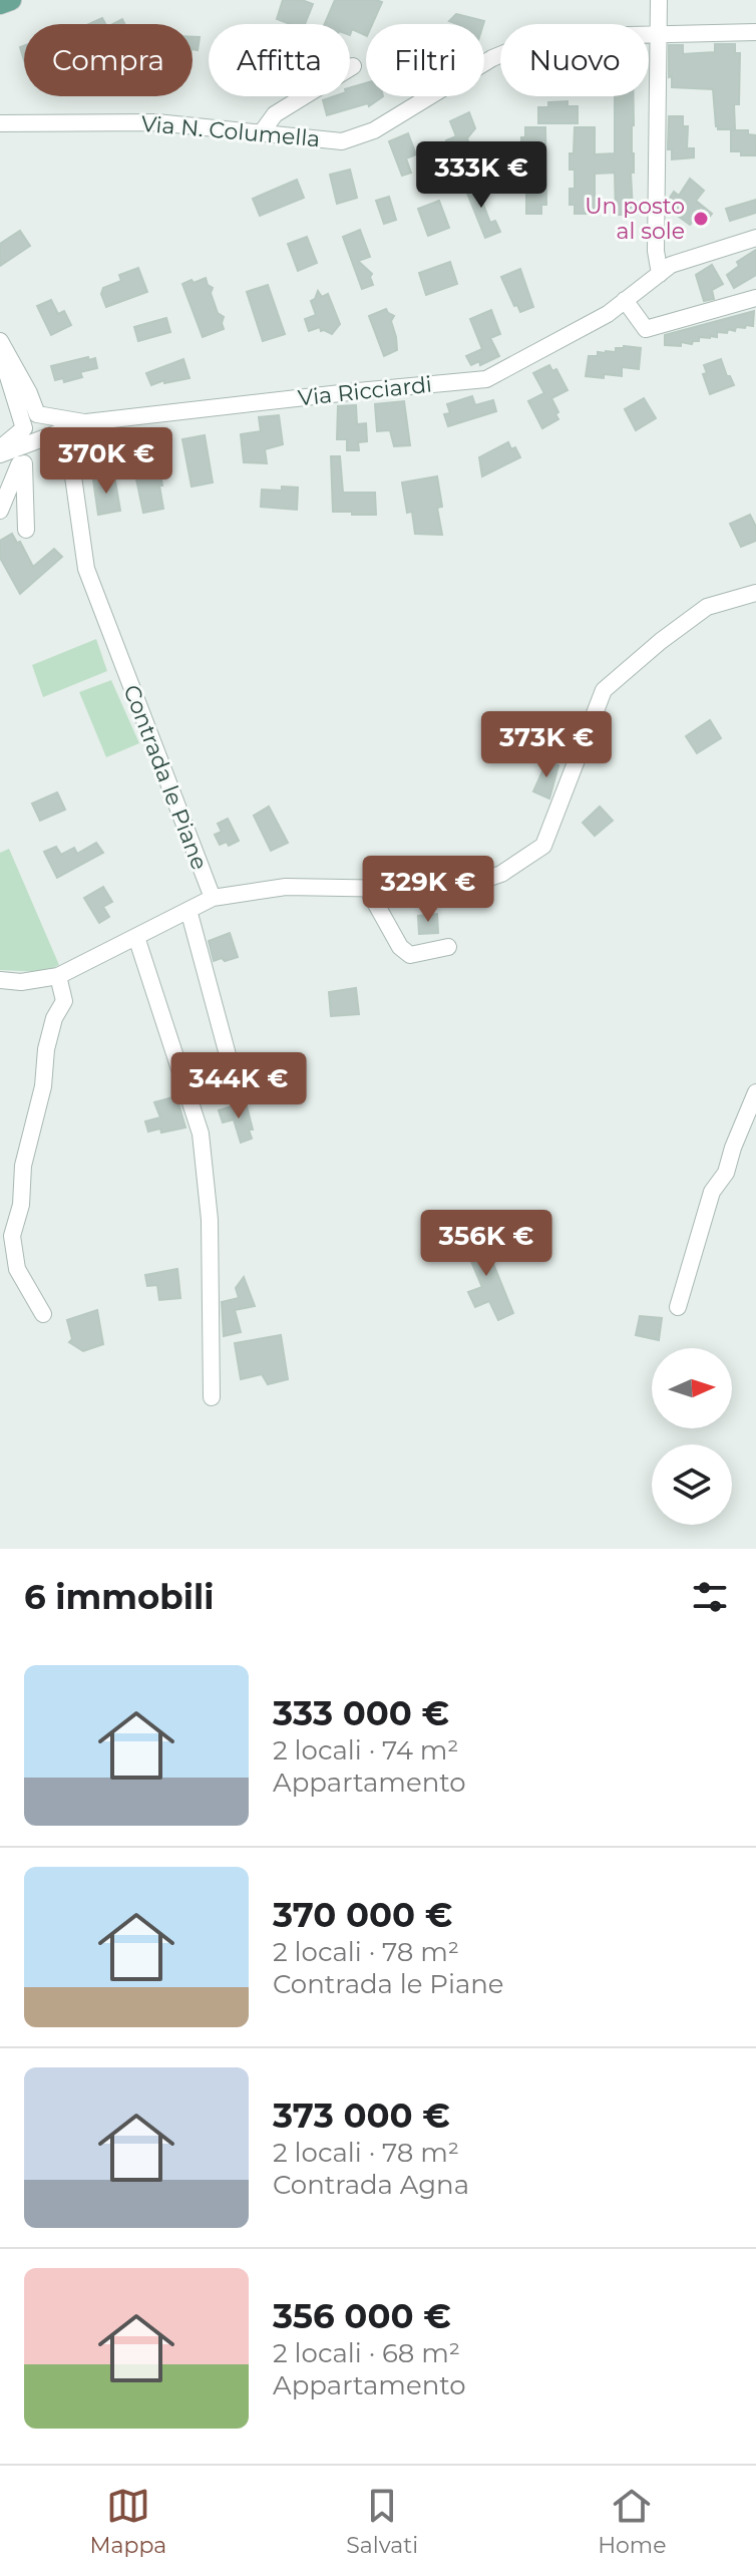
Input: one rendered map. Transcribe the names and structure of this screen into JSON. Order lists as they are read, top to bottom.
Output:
{
  "streets": {
    "street": ["Via N. Columella", "Via Ricciardi", "Contrada le Piane"]
  },
  "places": ["Un posto al sole"],
  "north": "right",
  "page": {
    "chip": [
      "Compra",
      "Affitta",
      "Filtri",
      "Nuovo"
    ],
    "price": [
      "333K €",
      "370K €",
      "373K €",
      "329K €",
      "344K €",
      "356K €"
    ],
    "heading": "6 immobili",
    "list": [
      {
        "name": "333 000 €",
        "note": "2 locali · 74 m² · Appartamento"
      },
      {
        "name": "370 000 €",
        "note": "2 locali · 78 m² · Contrada le Piane"
      },
      {
        "name": "373 000 €",
        "note": "2 locali · 78 m² · Contrada Agna"
      },
      {
        "name": "356 000 €",
        "note": "2 locali · 68 m² · Appartamento"
      }
    ],
    "tabs": ["Mappa", "Salvati", "Home"]
  }
}
